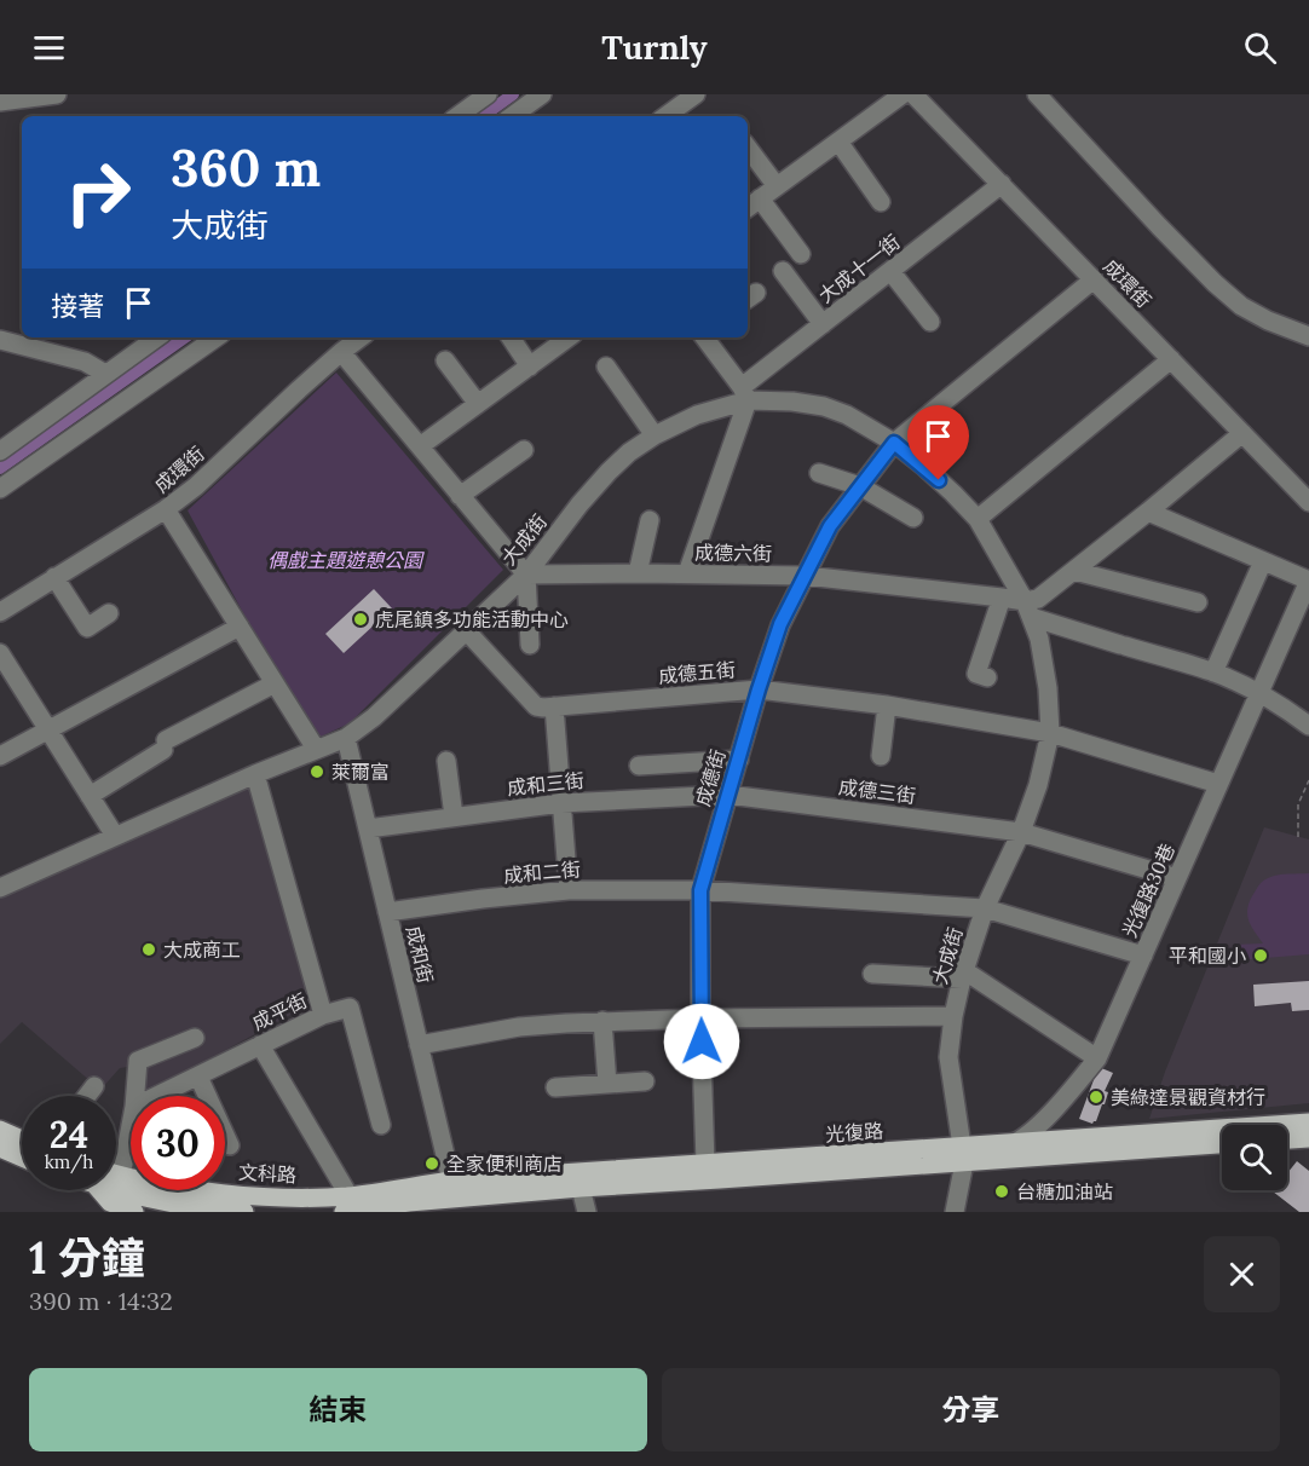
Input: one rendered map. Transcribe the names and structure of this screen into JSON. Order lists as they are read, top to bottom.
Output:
{
  "streets": {
    "main road": ["光復路", "文科路"],
    "street": [
      "大成十一街",
      "成環街",
      "大成街",
      "成德六街",
      "成德五街",
      "成德街",
      "成和三街",
      "成德三街",
      "成和二街",
      "光復路30巷",
      "成和街",
      "成平街"
    ]
  },
  "crossings": [
    ["大成十一街", "成環街"],
    ["大成十一街", "大成街"],
    ["成環街", "成德街"],
    ["大成街", "成德六街"],
    ["大成街", "成德五街"],
    ["大成街", "成德街"],
    ["大成街", "成德三街"],
    ["大成街", "成和二街"],
    ["大成街", "光復路30巷"],
    ["大成街", "成和街"],
    ["大成街", "成平街"],
    ["大成街", "光復路"],
    ["成德六街", "成德街"],
    ["成德五街", "成德街"],
    ["成德五街", "光復路30巷"],
    ["成德街", "成和三街"],
    ["成德街", "成德三街"],
    ["成德街", "成和二街"],
    ["成德街", "光復路"],
    ["成和三街", "成德三街"],
    ["成和三街", "成和街"],
    ["成德三街", "光復路30巷"],
    ["成和二街", "光復路30巷"],
    ["成和二街", "成和街"],
    ["光復路30巷", "光復路"],
    ["成和街", "光復路"],
    ["成和街", "文科路"],
    ["成平街", "文科路"],
    ["光復路", "文科路"]
  ],
  "parks": ["偶戲主題遊憩公園"],
  "places": [
    "虎尾鎮多功能活動中心",
    "萊爾富",
    "大成商工",
    "平和國小",
    "美綠達景觀資材行",
    "全家便利商店",
    "台糖加油站"
  ],
  "page": {
    "header": "Turnly",
    "turn": ["360 m", "大成街"],
    "then": "接著",
    "speed": "24 km/h",
    "limit": "30",
    "heading": ["1 分鐘", "390 m · 14:32"],
    "buttons": ["結束", "分享"]
  }
}
